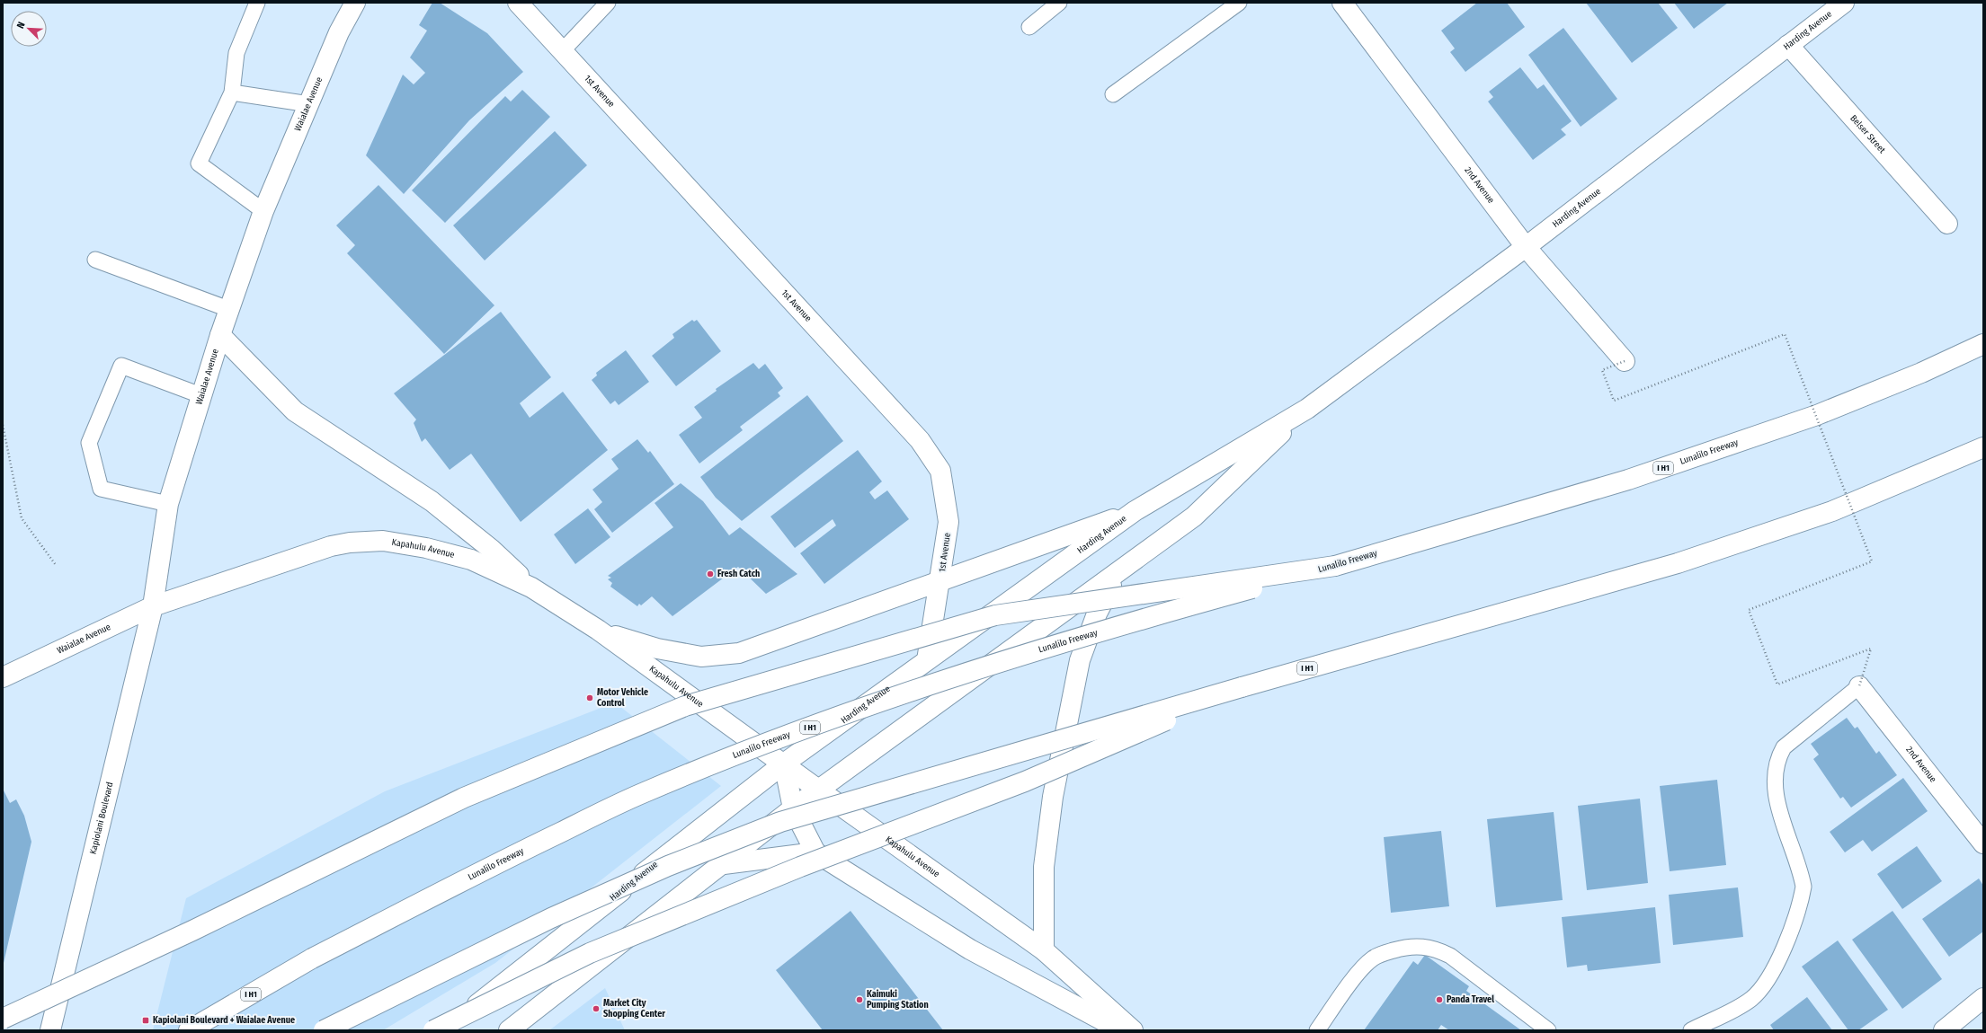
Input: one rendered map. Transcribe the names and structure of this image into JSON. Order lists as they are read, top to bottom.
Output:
{
  "streets": {
    "main road": [
      "Harding Avenue",
      "1st Avenue",
      "Waialae Avenue",
      "Belser Street",
      "2nd Avenue",
      "Lunalilo Freeway",
      "I H1",
      "Kapahulu Avenue",
      "Kapiolani Boulevard"
    ]
  },
  "crossings": [
    ["Harding Avenue", "1st Avenue"],
    ["Harding Avenue", "Belser Street"],
    ["Harding Avenue", "2nd Avenue"],
    ["Harding Avenue", "Kapahulu Avenue"],
    ["Waialae Avenue", "Kapahulu Avenue"],
    ["Waialae Avenue", "Kapiolani Boulevard"],
    ["Kapahulu Avenue", "Kapiolani Boulevard"]
  ],
  "places": {
    "other": [
      "Fresh Catch",
      "Motor Vehicle Control",
      "Kaimuki Pumping Station",
      "Panda Travel",
      "Market City Shopping Center"
    ],
    "transit": ["Kapiolani Boulevard + Waialae Avenue"]
  },
  "north": "top left"
}
